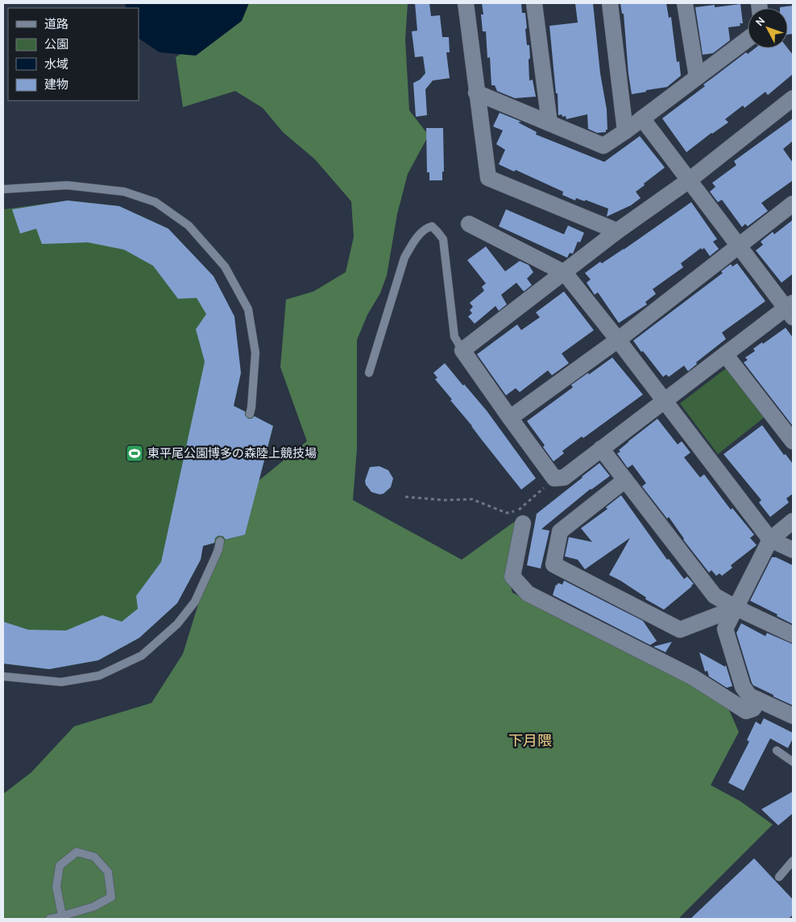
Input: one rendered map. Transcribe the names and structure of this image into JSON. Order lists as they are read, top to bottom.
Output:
{
  "districts": ["下月隈"],
  "places": {
    "sports": ["東平尾公園博多の森陸上競技場"]
  },
  "legend": [
    "道路",
    "公園",
    "水域",
    "建物"
  ],
  "north": "top left"
}
